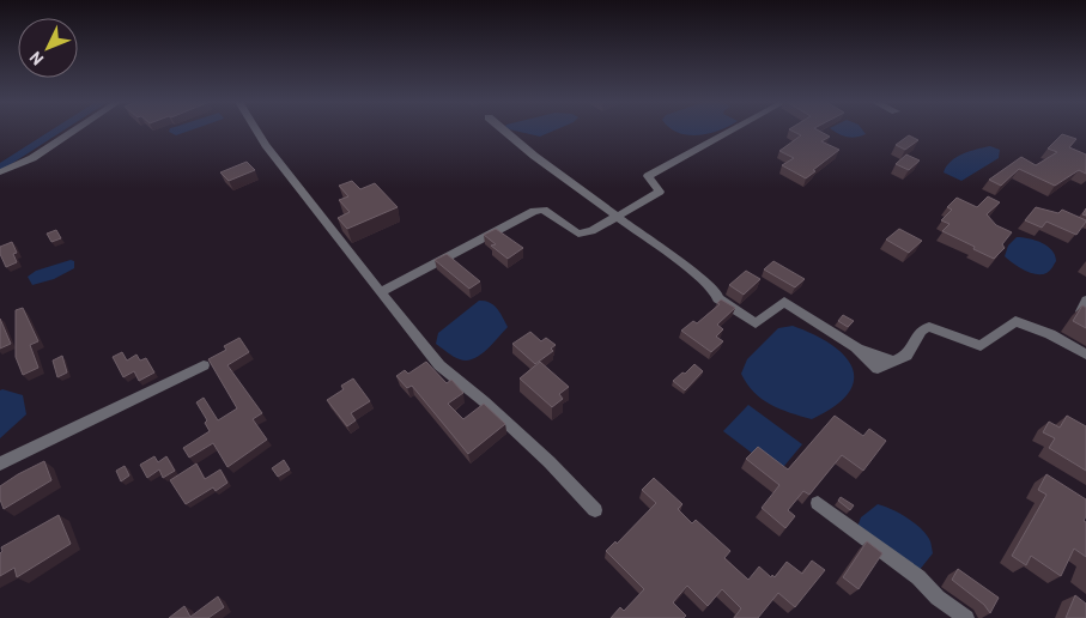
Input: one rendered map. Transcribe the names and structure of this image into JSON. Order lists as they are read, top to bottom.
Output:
{
  "north": "bottom left"
}
